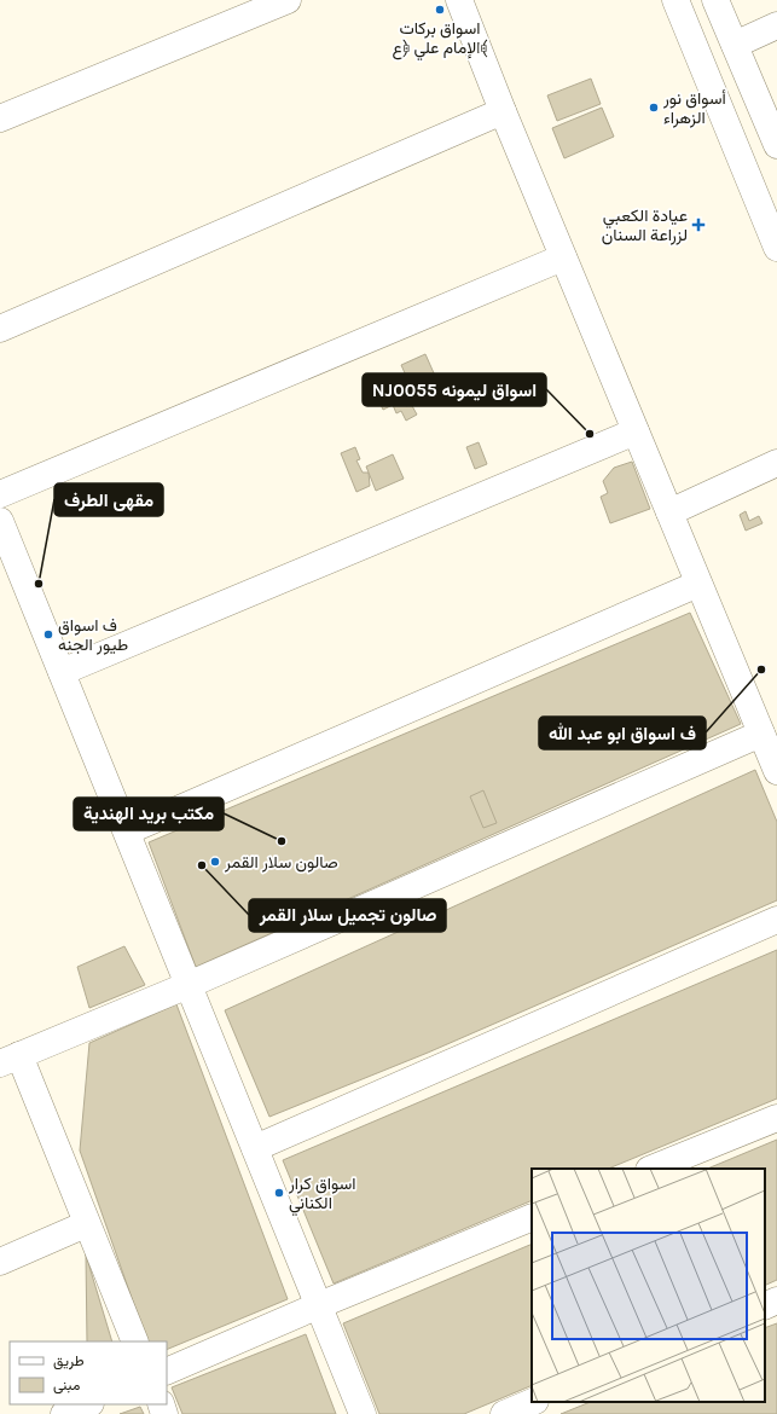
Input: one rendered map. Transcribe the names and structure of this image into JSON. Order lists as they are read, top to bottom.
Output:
{
  "places": {
    "other": [
      "اسواق بركات الإمام علي ﴿ع﴾",
      "أسواق نور الزهراء",
      "NJ0055 اسواق ليمونه",
      "مقهى الطرف",
      "ف اسواق طيور الجنه",
      "ف اسواق ابو عبد الله",
      "مكتب بريد الهندية",
      "صالون سلار القمر",
      "صالون تجميل سلار القمر",
      "اسواق كرار الكناني"
    ],
    "health": ["عيادة الكعبي لزراعة السنان"]
  },
  "legend": ["طريق", "مبنى"]
}
